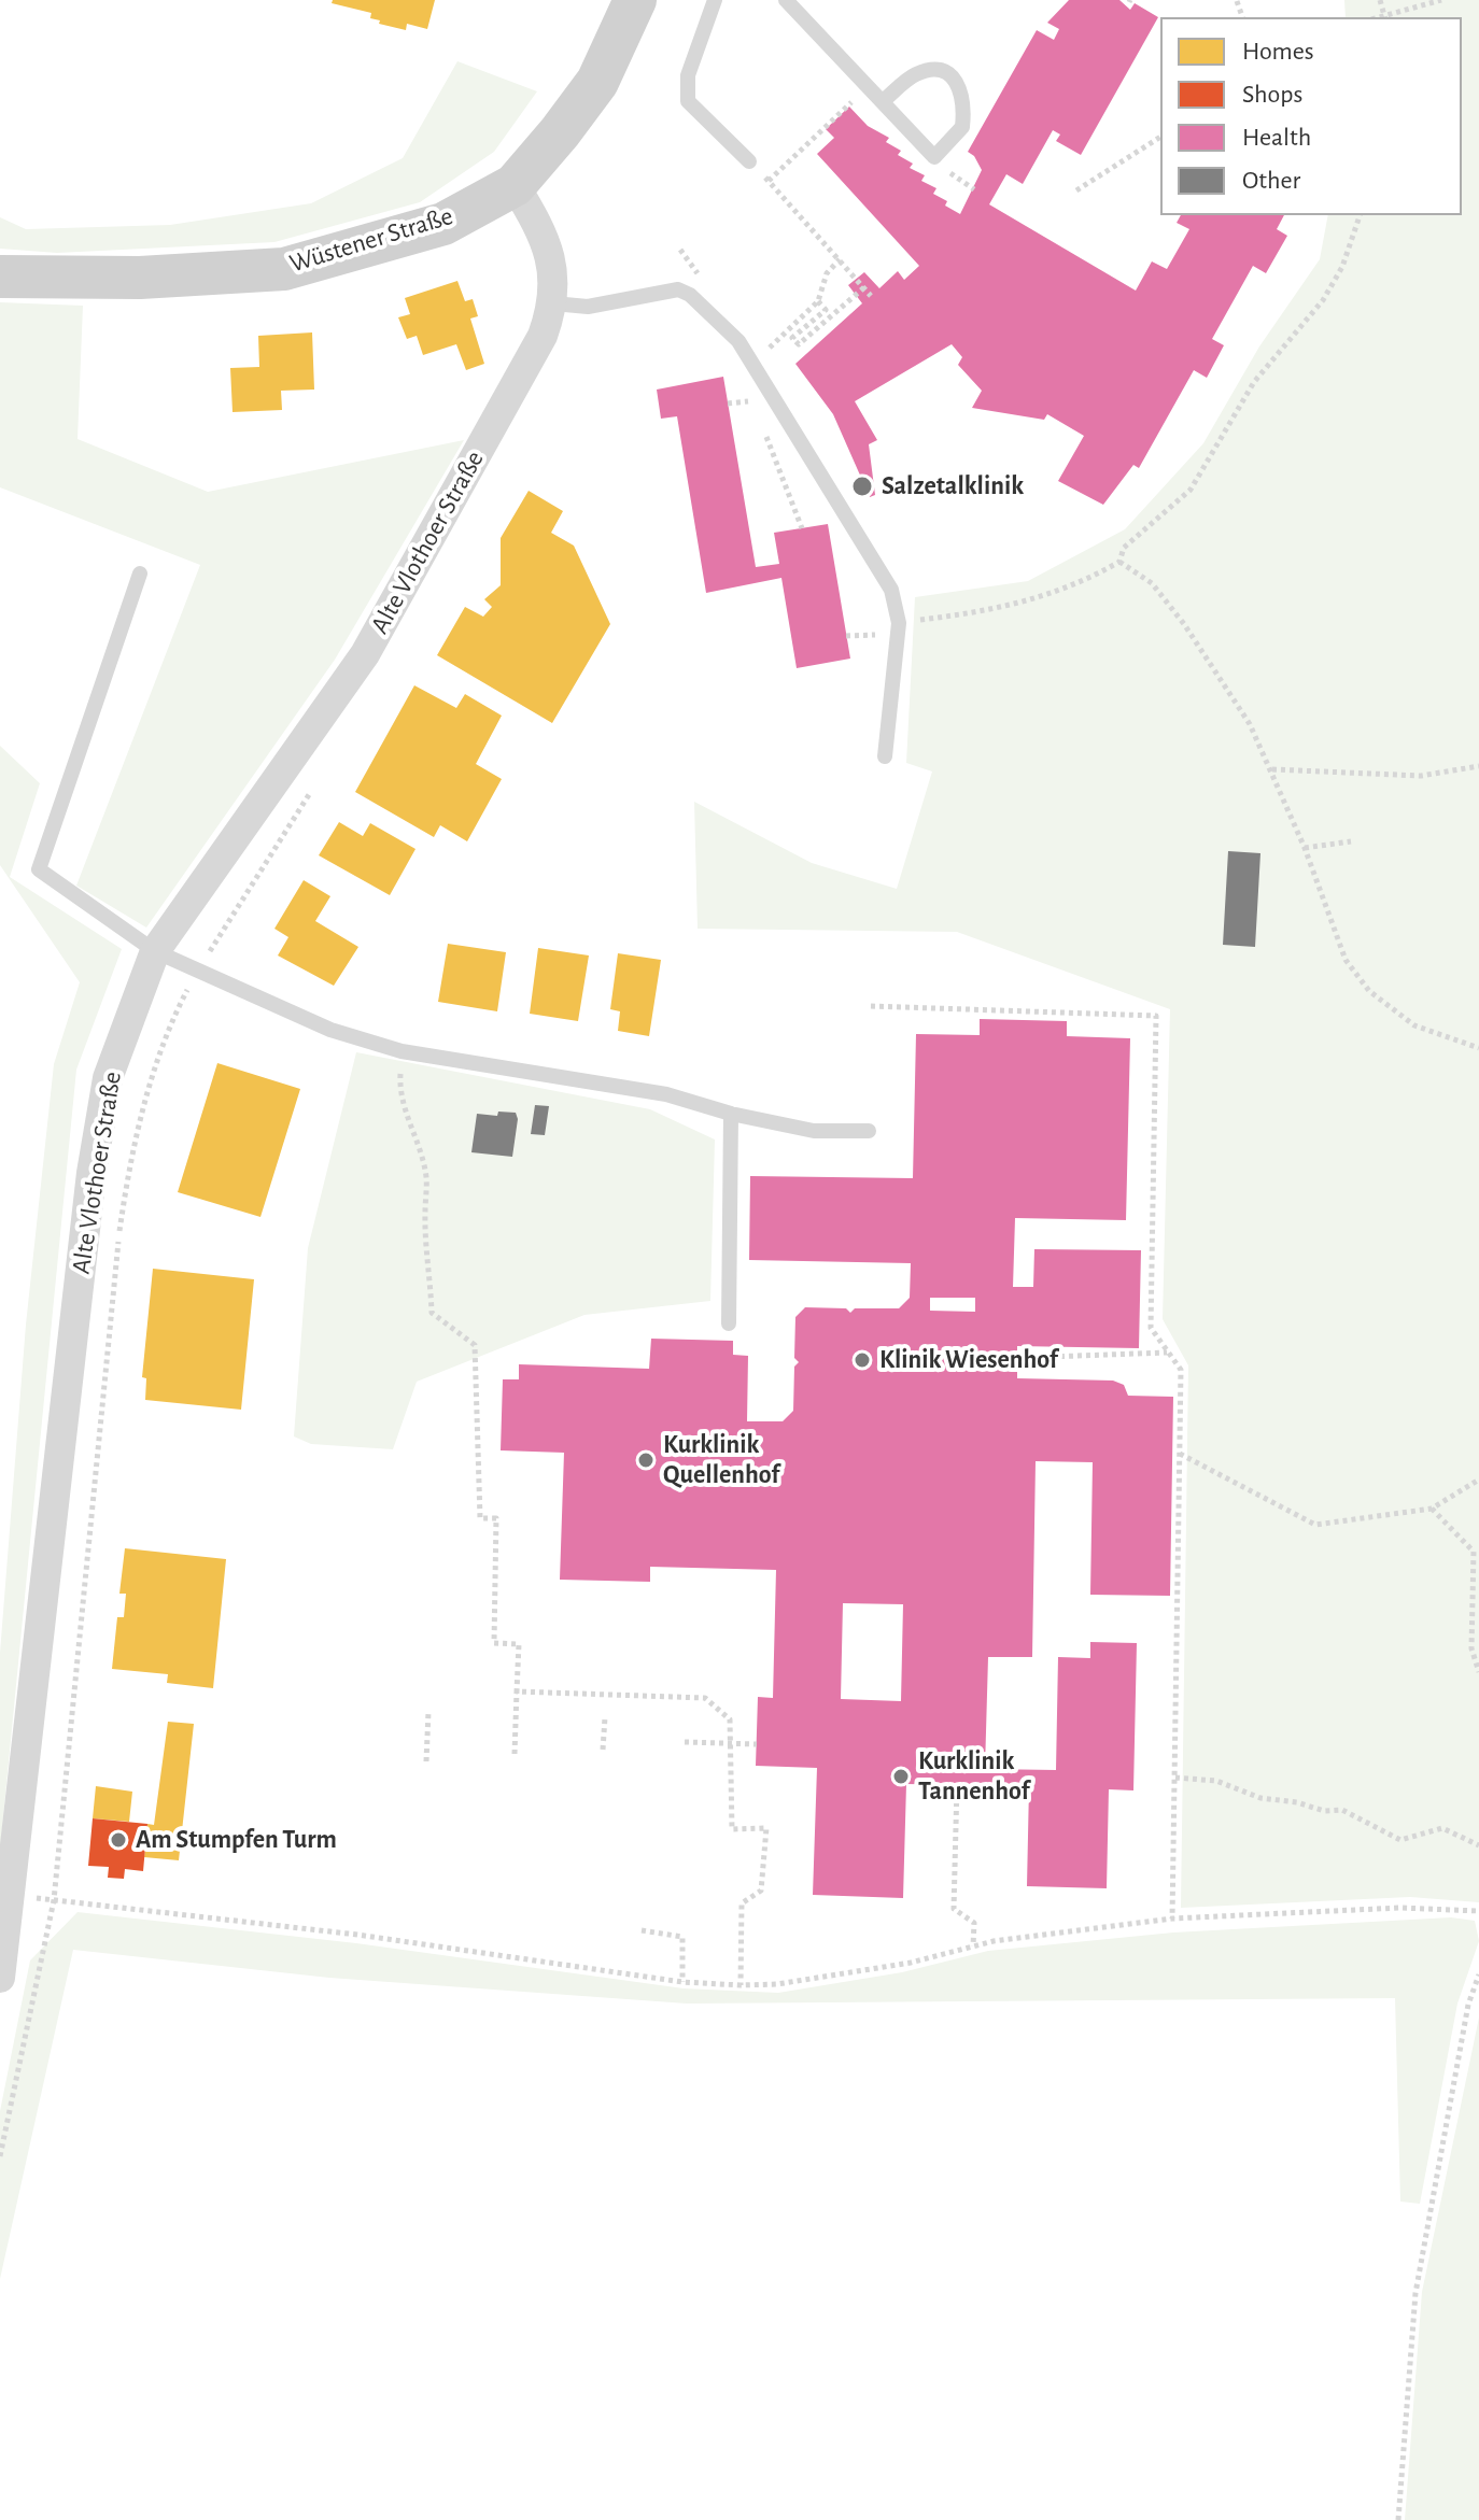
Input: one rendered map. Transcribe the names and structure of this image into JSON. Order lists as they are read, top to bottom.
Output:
{
  "streets": {
    "main road": ["Wüstener Straße"],
    "street": ["Alte Vlothoer Straße"]
  },
  "crossings": [
    ["Wüstener Straße", "Alte Vlothoer Straße"]
  ],
  "places": [
    "Salzetalklinik",
    "Klinik Wiesenhof",
    "Kurklinik Quellenhof",
    "Kurklinik Tannenhof",
    "Am Stumpfen Turm"
  ],
  "legend": [
    "Homes",
    "Shops",
    "Health",
    "Other"
  ]
}
